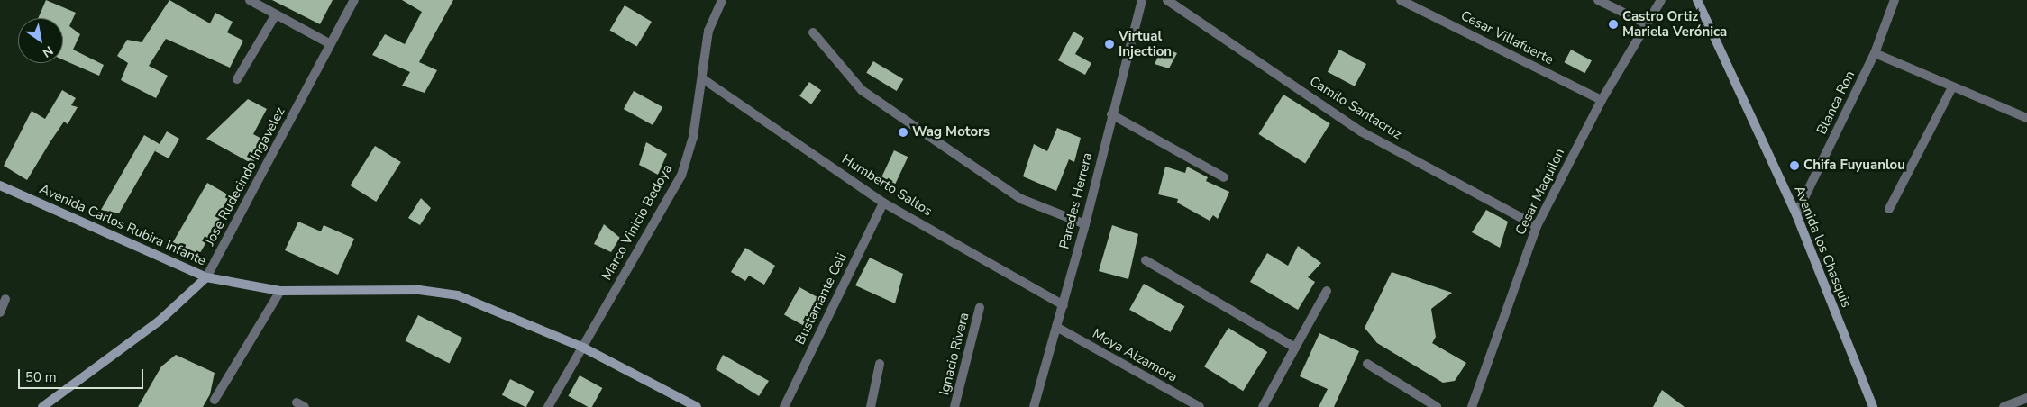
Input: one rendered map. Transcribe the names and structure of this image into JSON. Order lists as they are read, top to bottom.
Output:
{
  "streets": {
    "street": [
      "Cesar Villafuerte",
      "Blanca Ron",
      "Camilo Santacruz",
      "Jose Rudecindo Ingavelez",
      "Humberto Saltos",
      "Cesar Maquilon",
      "Paredes Herrera",
      "Marco Vinicio Bedoya",
      "Avenida Carlos Rubira Infante",
      "Avenida los Chasquis",
      "Bustamante Celi",
      "Ignacio Rivera",
      "Moya Alzamora"
    ]
  },
  "crossings": [
    ["Cesar Villafuerte", "Cesar Maquilon"],
    ["Blanca Ron", "Avenida los Chasquis"],
    ["Camilo Santacruz", "Cesar Maquilon"],
    ["Jose Rudecindo Ingavelez", "Avenida Carlos Rubira Infante"],
    ["Humberto Saltos", "Paredes Herrera"],
    ["Humberto Saltos", "Marco Vinicio Bedoya"],
    ["Humberto Saltos", "Bustamante Celi"],
    ["Paredes Herrera", "Moya Alzamora"],
    ["Marco Vinicio Bedoya", "Avenida Carlos Rubira Infante"]
  ],
  "places": [
    "Castro Ortiz Mariela Verónica",
    "Virtual Injection",
    "Wag Motors",
    "Chifa Fuyuanlou"
  ],
  "scale_bar": "50 m",
  "north": "bottom right"
}
